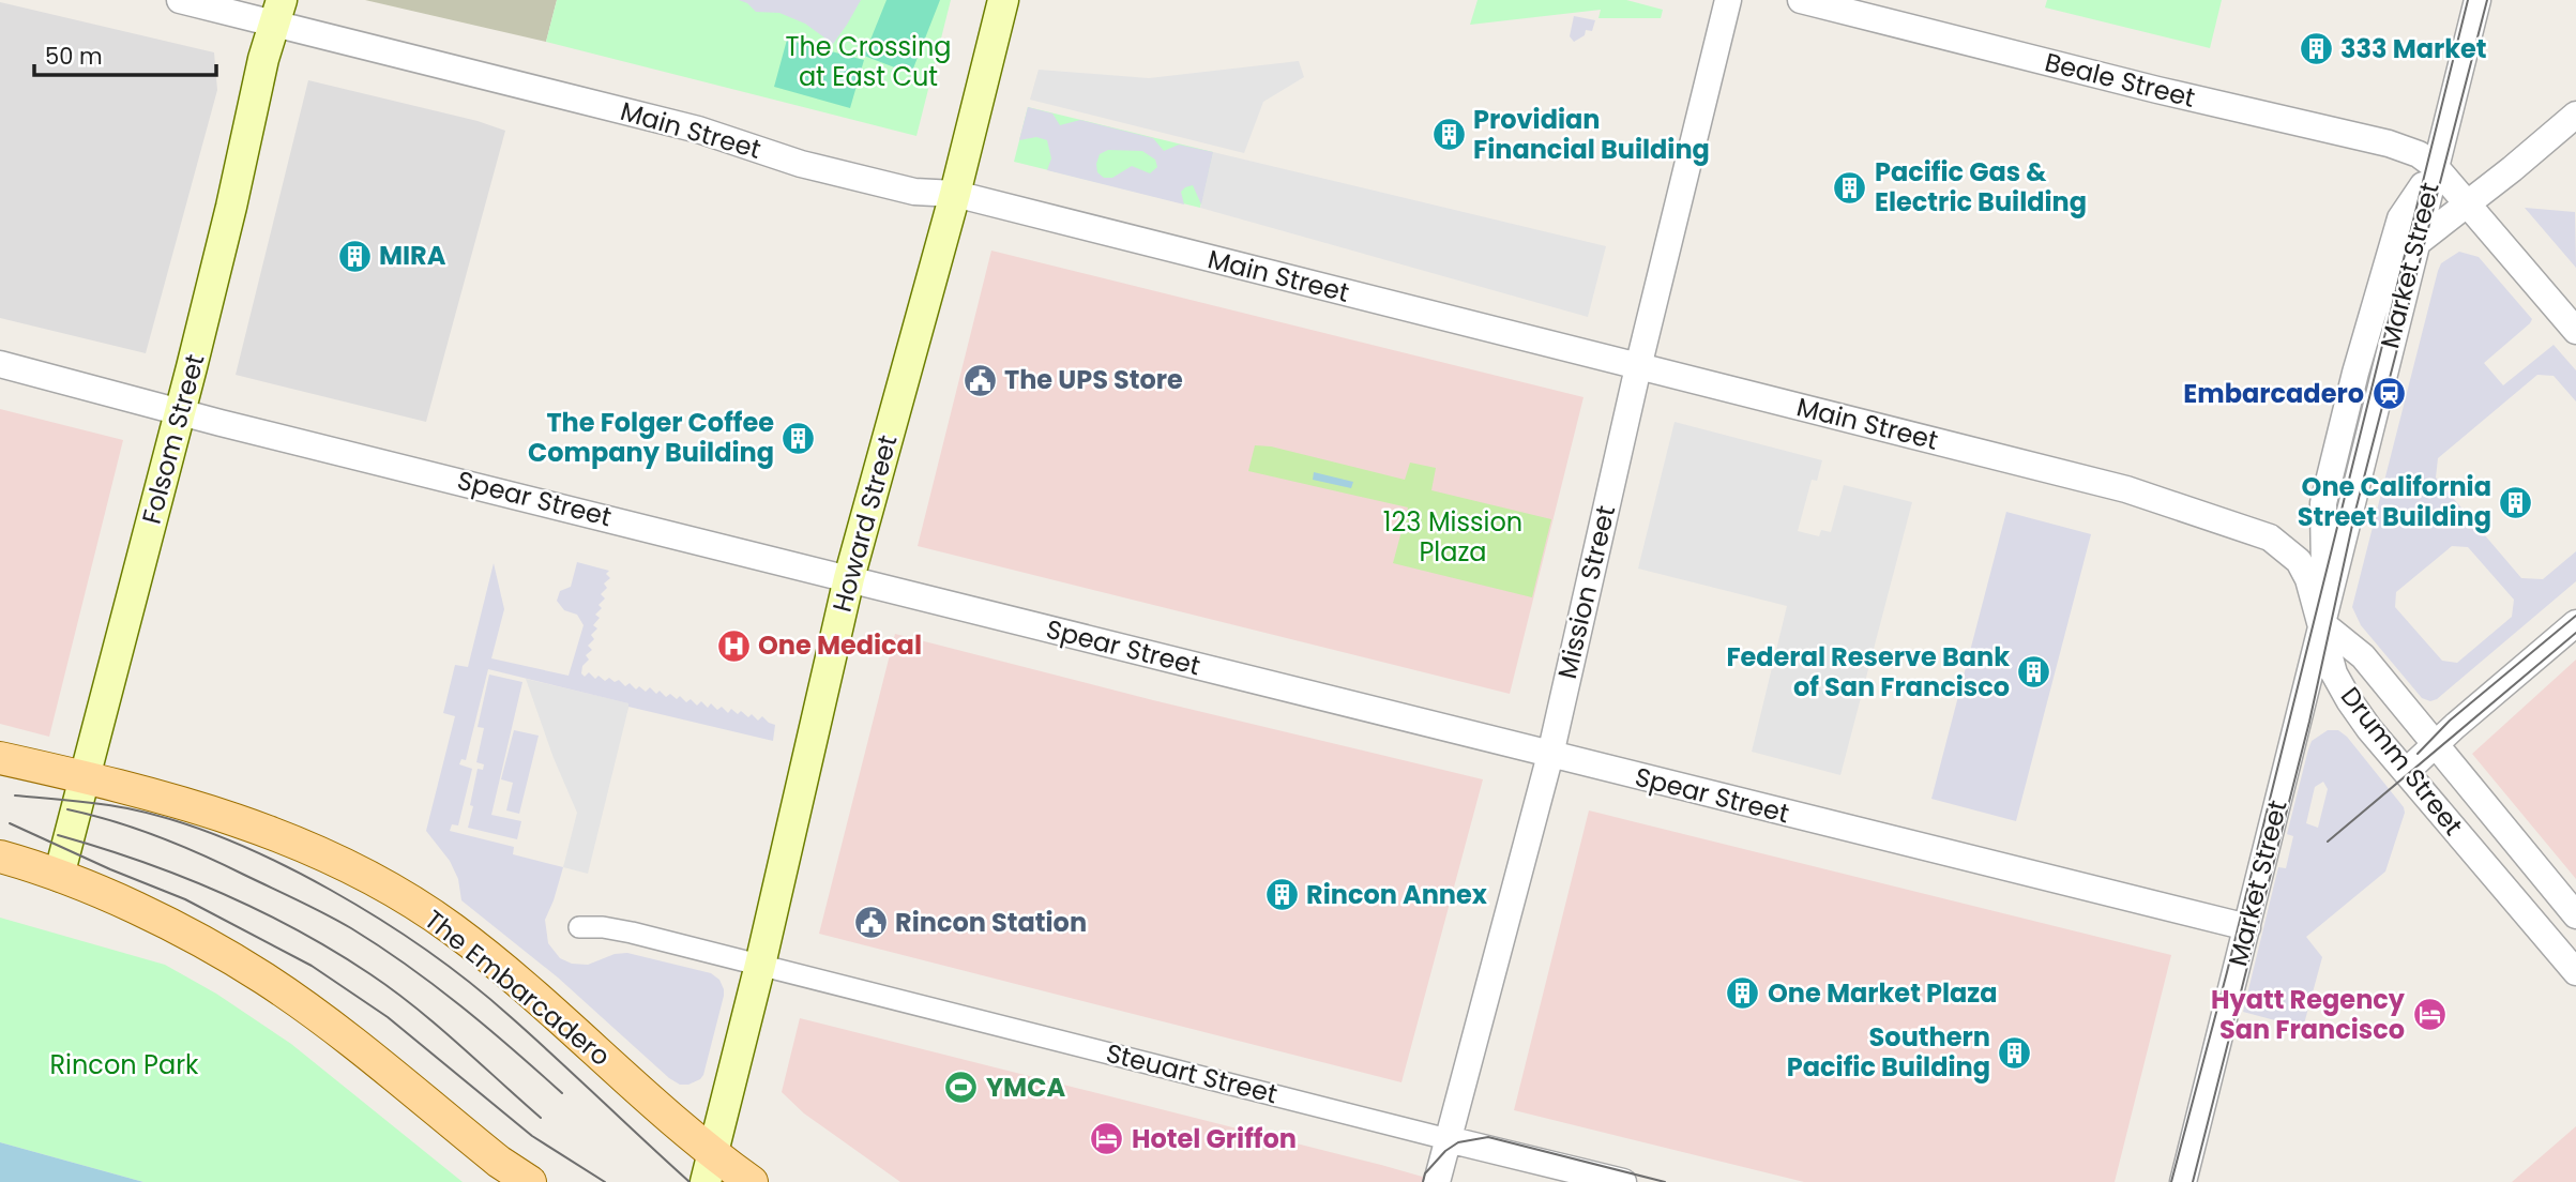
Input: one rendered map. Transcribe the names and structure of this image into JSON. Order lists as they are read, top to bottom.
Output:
{
  "streets": {
    "main road": ["Folsom Street", "Howard Street", "The Embarcadero"],
    "street": [
      "Beale Street",
      "Main Street",
      "Market Street",
      "Spear Street",
      "Mission Street",
      "Drumm Street",
      "Steuart Street"
    ]
  },
  "crossings": [
    ["Beale Street", "Market Street"],
    ["Main Street", "Market Street"],
    ["Main Street", "Folsom Street"],
    ["Main Street", "Howard Street"],
    ["Main Street", "Mission Street"],
    ["Main Street", "Drumm Street"],
    ["Market Street", "Spear Street"],
    ["Market Street", "Drumm Street"],
    ["Folsom Street", "Spear Street"],
    ["Folsom Street", "The Embarcadero"],
    ["Spear Street", "Howard Street"],
    ["Spear Street", "Mission Street"],
    ["Howard Street", "The Embarcadero"],
    ["Howard Street", "Steuart Street"],
    ["Mission Street", "Steuart Street"]
  ],
  "parks": ["The Crossing at East Cut", "123 Mission Plaza", "Rincon Park"],
  "places": {
    "building": [
      "333 Market",
      "Providian Financial Building",
      "Pacific Gas & Electric Building",
      "MIRA",
      "The Folger Coffee Company Building",
      "One California Street Building",
      "Federal Reserve Bank of San Francisco",
      "Rincon Annex",
      "One Market Plaza",
      "Southern Pacific Building"
    ],
    "public building": ["The UPS Store", "Rincon Station"],
    "station": ["Embarcadero"],
    "hospital": ["One Medical"],
    "hotel": ["Hyatt Regency San Francisco", "Hotel Griffon"],
    "sports": ["YMCA"]
  },
  "scale_bar": "50 m"
}
